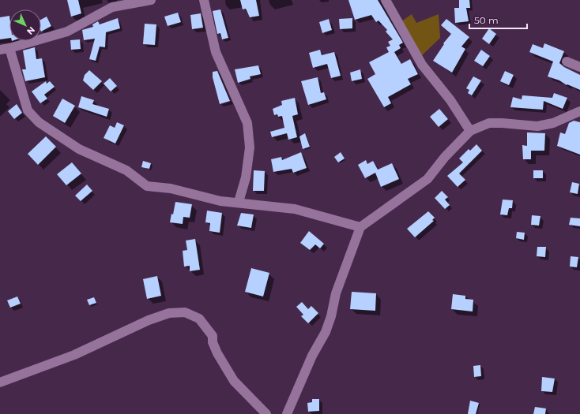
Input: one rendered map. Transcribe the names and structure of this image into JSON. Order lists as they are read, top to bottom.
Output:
{
  "scale_bar": "50 m",
  "north": "bottom right"
}
